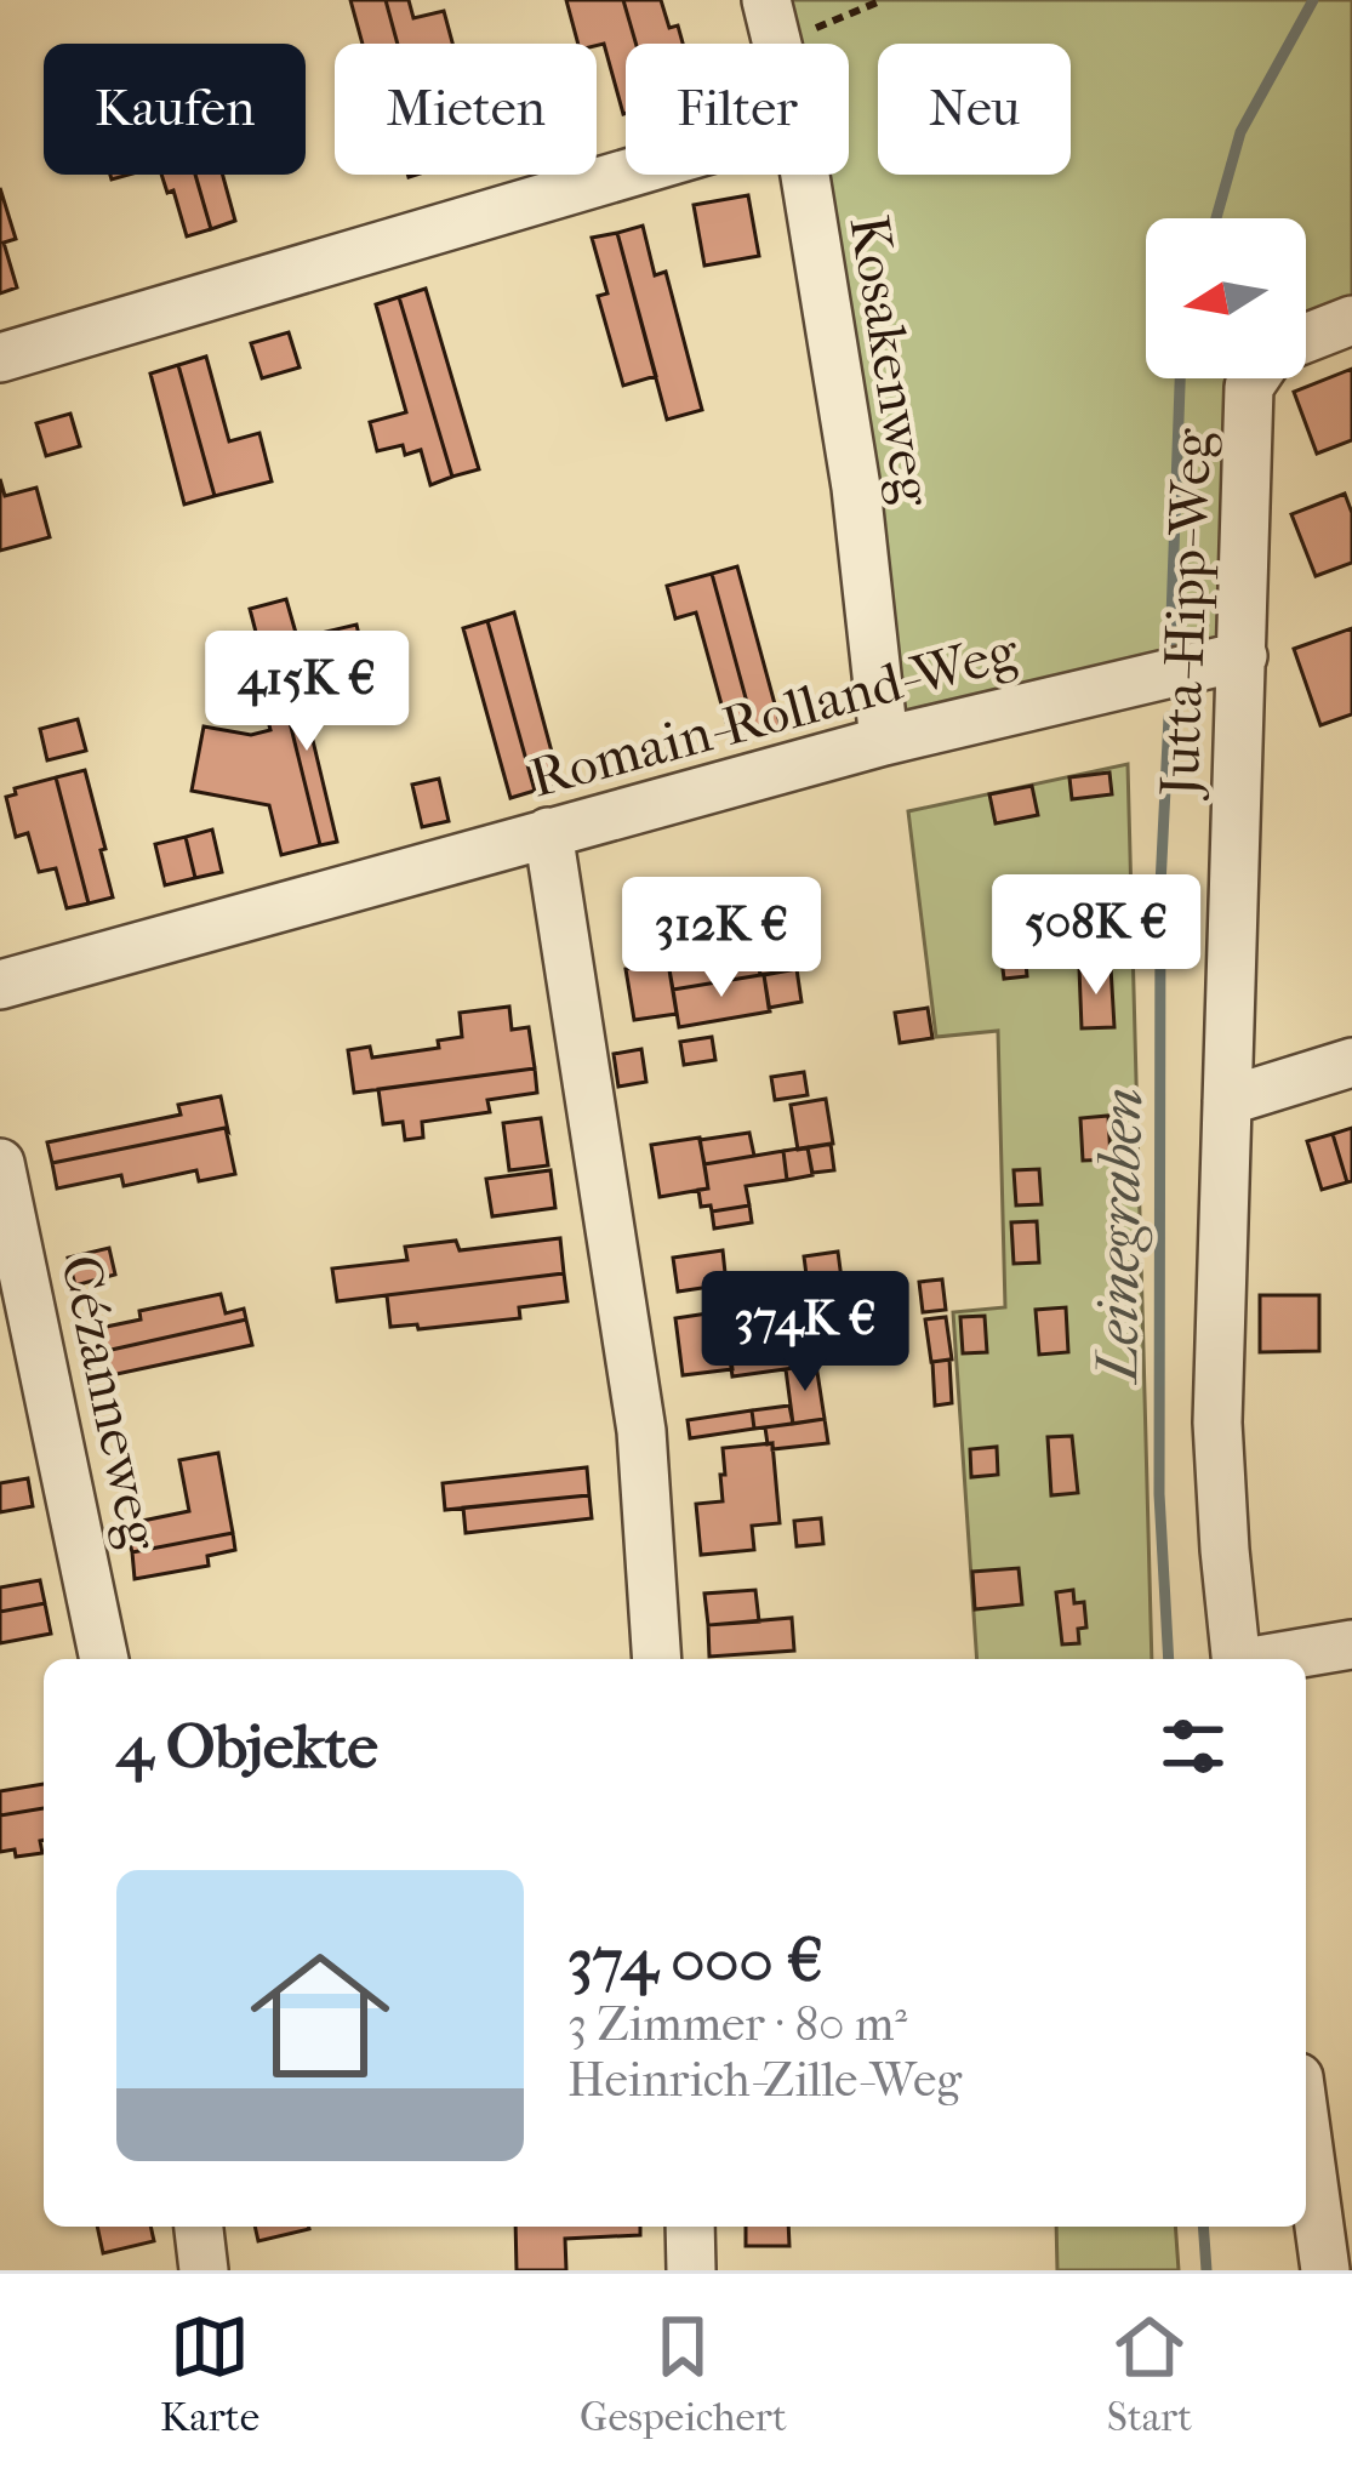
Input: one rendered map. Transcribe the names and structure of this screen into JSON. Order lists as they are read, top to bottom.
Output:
{
  "streets": {
    "street": [
      "Kosakenweg",
      "Jutta-Hipp-Weg",
      "Romain-Rolland-Weg",
      "Cézanneweg"
    ]
  },
  "crossings": [
    ["Kosakenweg", "Romain-Rolland-Weg"],
    ["Jutta-Hipp-Weg", "Romain-Rolland-Weg"]
  ],
  "water": ["Leinegraben"],
  "north": "left",
  "page": {
    "chip": [
      "Kaufen",
      "Mieten",
      "Filter",
      "Neu"
    ],
    "price": [
      "415K €",
      "508K €",
      "312K €",
      "374K €"
    ],
    "heading": "4 Objekte",
    "list": [
      {
        "name": "374 000 €",
        "note": "3 Zimmer · 80 m² · Heinrich-Zille-Weg"
      }
    ],
    "tabs": ["Karte", "Gespeichert", "Start"]
  }
}
